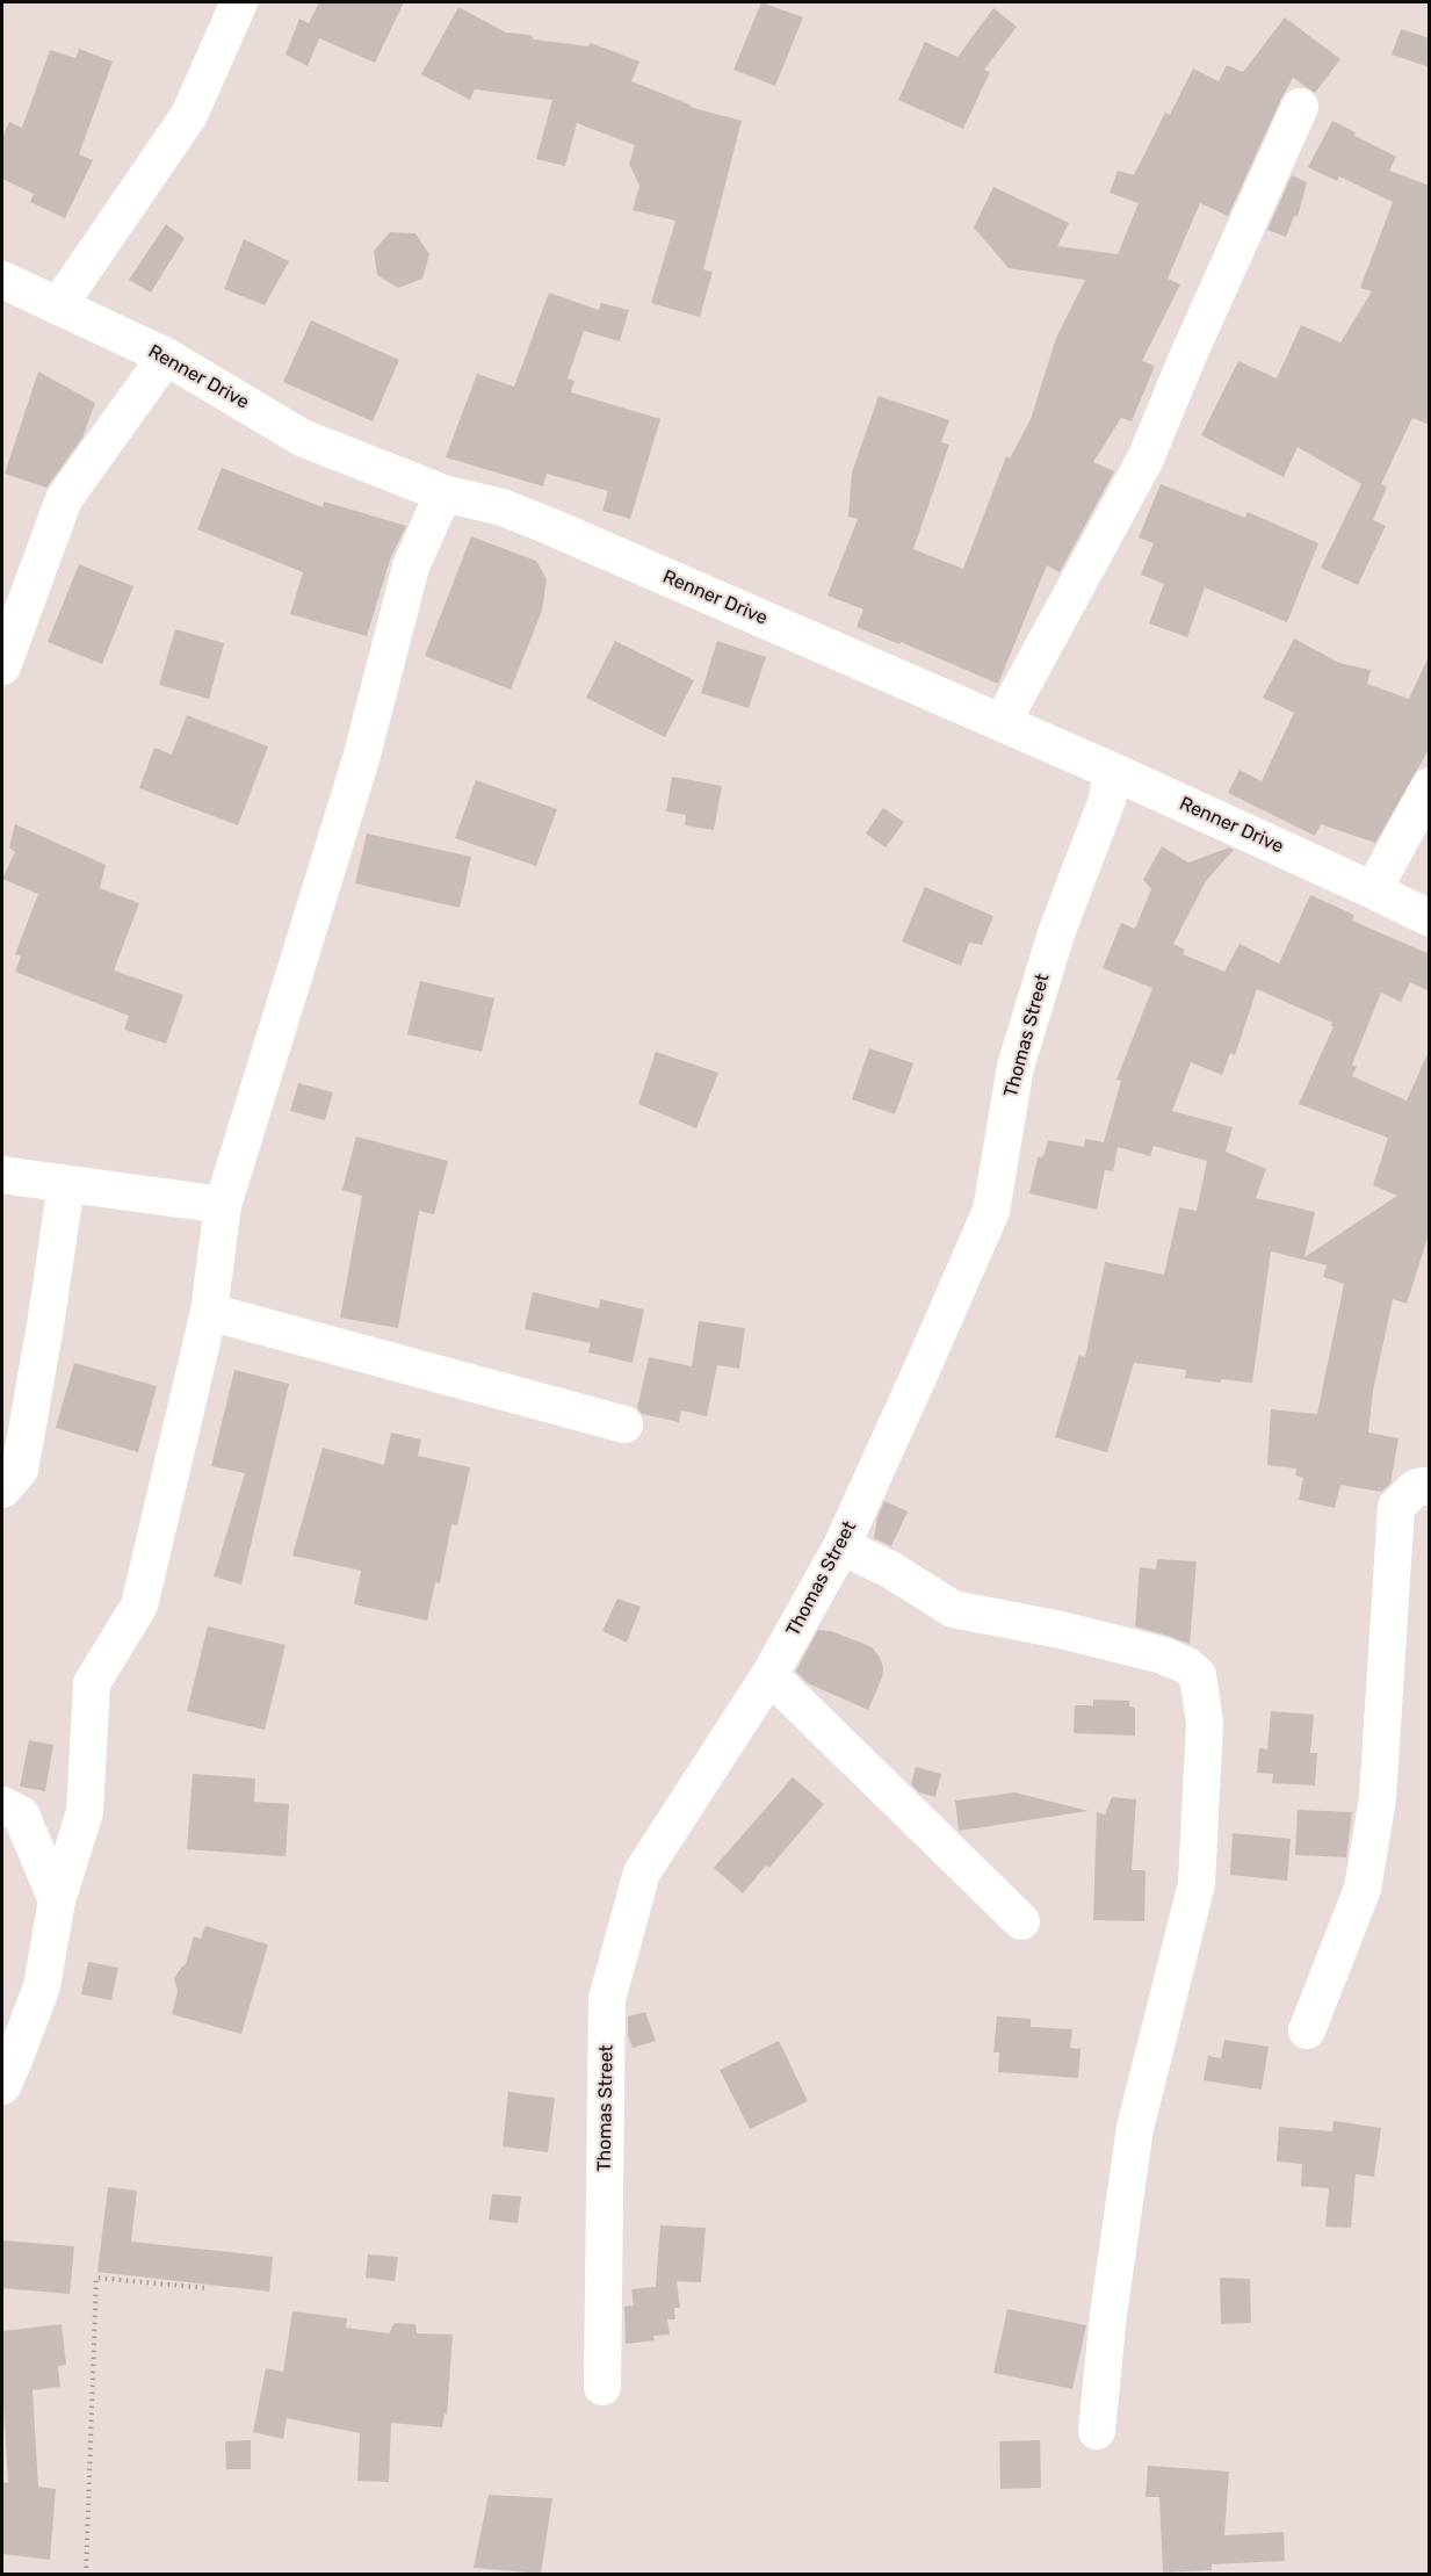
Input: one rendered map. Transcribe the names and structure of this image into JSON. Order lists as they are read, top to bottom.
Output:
{
  "streets": {
    "street": ["Renner Drive", "Thomas Street"]
  },
  "crossings": [
    ["Renner Drive", "Thomas Street"]
  ]
}
